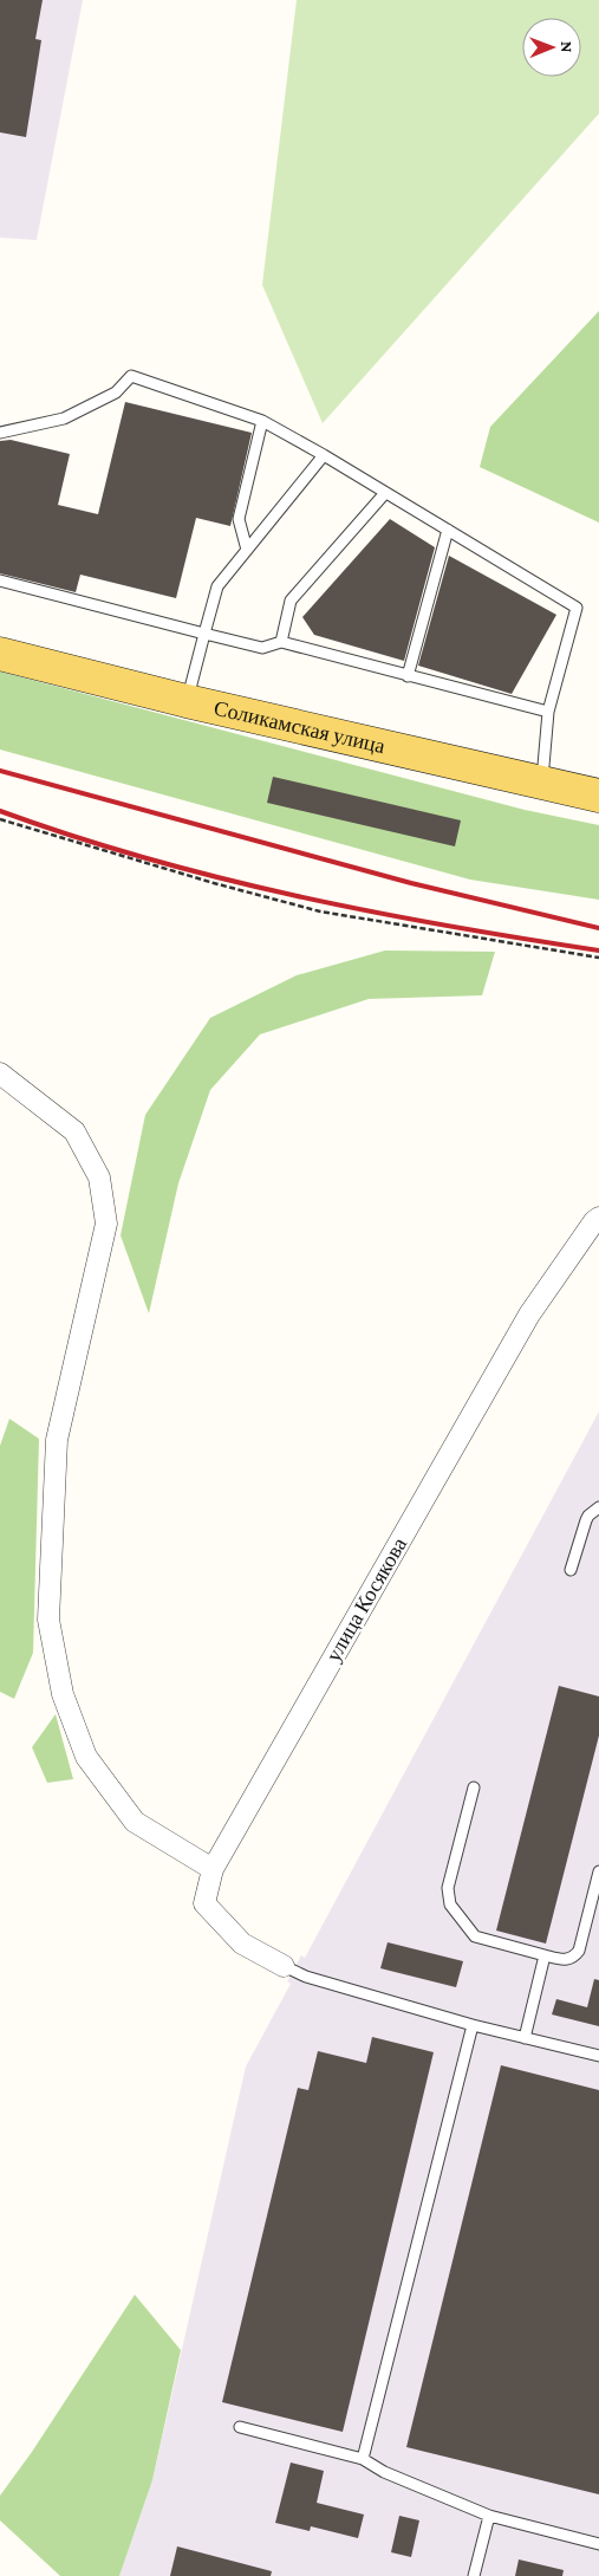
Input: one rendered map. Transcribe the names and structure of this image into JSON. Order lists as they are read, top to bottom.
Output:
{
  "streets": {
    "main road": ["Соликамская улица"],
    "street": ["улица Косякова"]
  },
  "north": "right"
}
